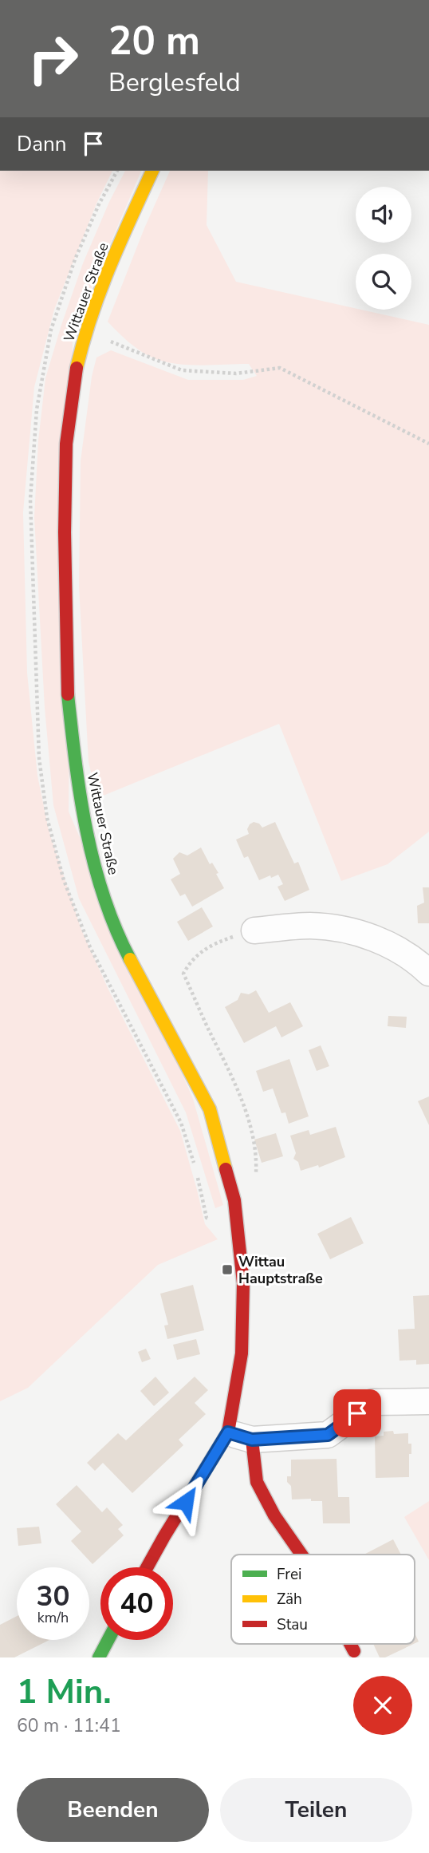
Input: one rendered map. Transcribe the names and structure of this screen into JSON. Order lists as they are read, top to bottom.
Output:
{
  "streets": {
    "street": ["Wittauer Straße"]
  },
  "places": {
    "transit": ["Wittau Hauptstraße"]
  },
  "legend": ["Frei", "Zäh", "Stau"],
  "page": {
    "turn": ["20 m", "Berglesfeld"],
    "then": "Dann",
    "speed": "30 km/h",
    "limit": "40",
    "heading": ["1 Min.", "60 m · 11:41"],
    "buttons": ["Beenden", "Teilen"]
  }
}
